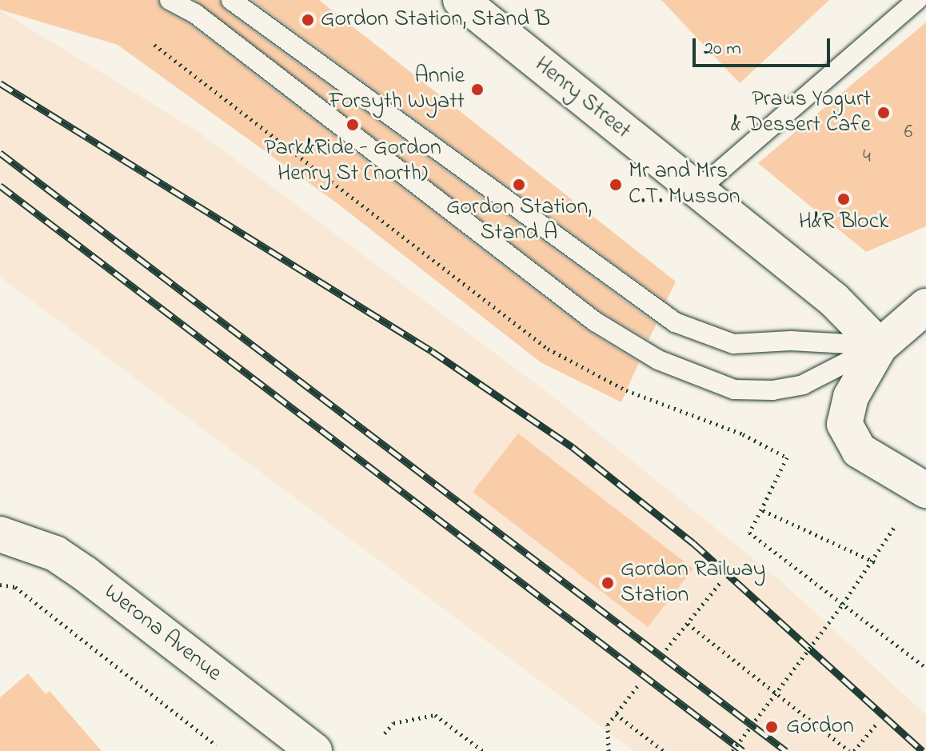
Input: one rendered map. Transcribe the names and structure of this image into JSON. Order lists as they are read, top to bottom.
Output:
{
  "streets": {
    "street": ["Henry Street", "Werona Avenue"]
  },
  "places": [
    "Gordon Station, Stand B",
    "Annie Forsyth Wyatt",
    "Praus Yogurt & Dessert Cafe",
    "Park&Ride - Gordon Henry St (north)",
    "Gordon Station, Stand A",
    "Mr and Mrs C.T. Musson",
    "H&R Block",
    "Gordon Railway Station",
    "Gordon"
  ],
  "house_numbers": ["6", "4"],
  "scale_bar": "20 m"
}
